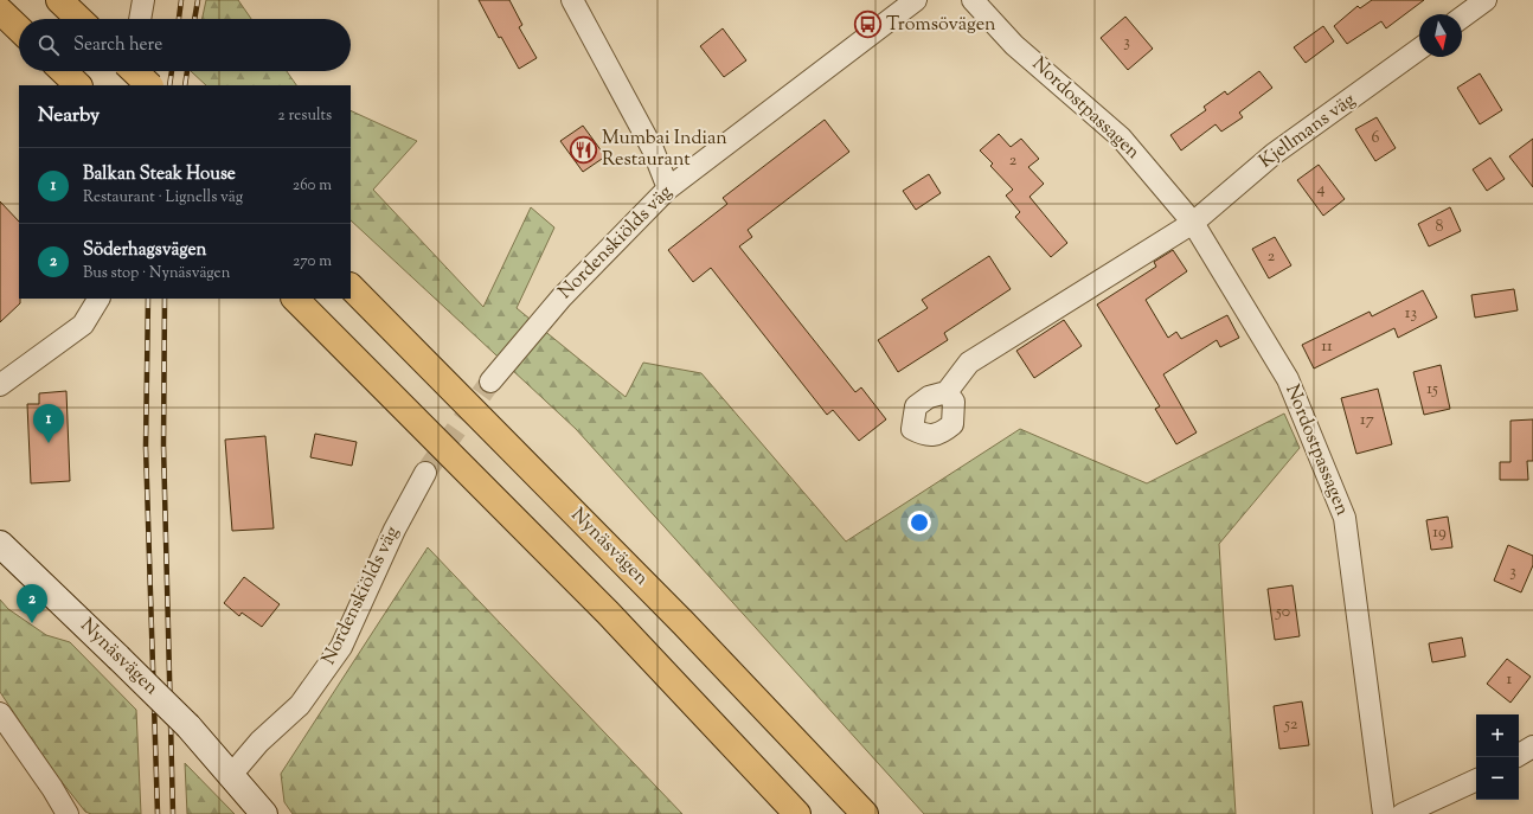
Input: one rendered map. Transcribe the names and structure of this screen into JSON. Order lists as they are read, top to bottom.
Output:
{
  "streets": {
    "highway": ["Nynäsvägen"],
    "street": ["Nordostpassagen", "Kjellmans väg", "Nordenskiölds väg"]
  },
  "crossings": [
    ["Nordostpassagen", "Kjellmans väg"],
    ["Nordenskiölds väg", "Nynäsvägen"]
  ],
  "places": {
    "bus stop": ["Tromsövägen"],
    "restaurant": ["Mumbai Indian Restaurant"]
  },
  "house_numbers": [
    "3",
    "6",
    "2",
    "4",
    "8",
    "2",
    "13",
    "11",
    "15",
    "17",
    "19",
    "3",
    "50",
    "1",
    "52"
  ],
  "north": "bottom",
  "page": {
    "search": "Search here",
    "heading": ["Nearby", "2 results"],
    "list": [
      {
        "mark": "1",
        "name": "Balkan Steak House",
        "note": "Restaurant · Lignells väg",
        "value": "260 m"
      },
      {
        "mark": "2",
        "name": "Söderhagsvägen",
        "note": "Bus stop · Nynäsvägen",
        "value": "270 m"
      }
    ],
    "pins": ["1", "2"],
    "map_buttons": ["+", "−"]
  }
}
